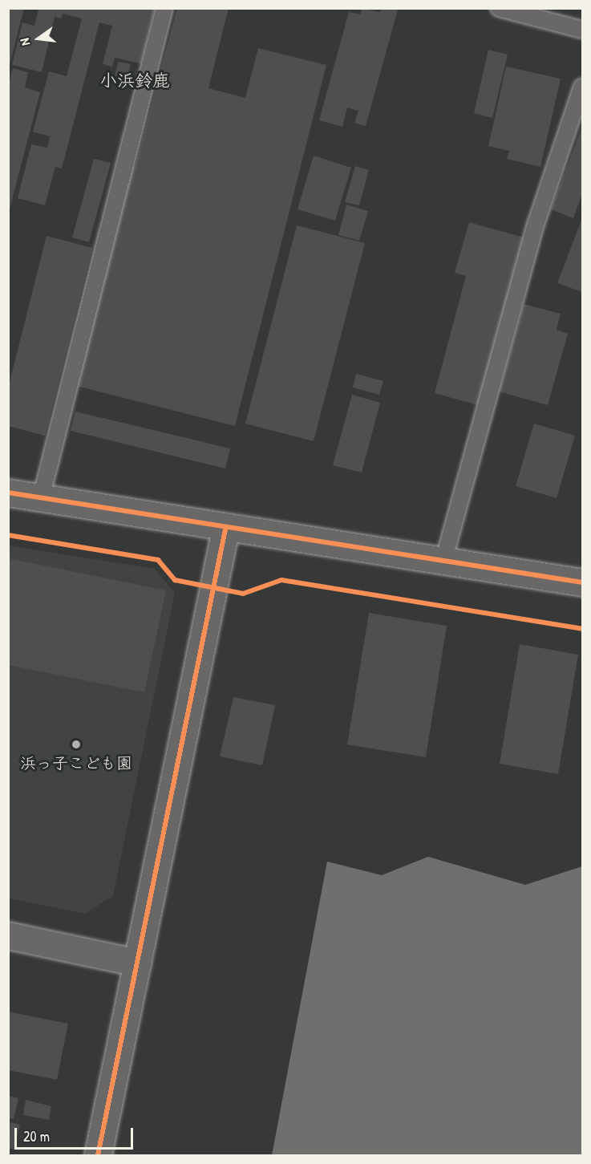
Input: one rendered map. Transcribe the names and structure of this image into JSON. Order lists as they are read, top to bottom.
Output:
{
  "districts": ["小浜鈴鹿"],
  "places": ["浜っ子こども園"],
  "scale_bar": "20 m",
  "north": "left"
}
